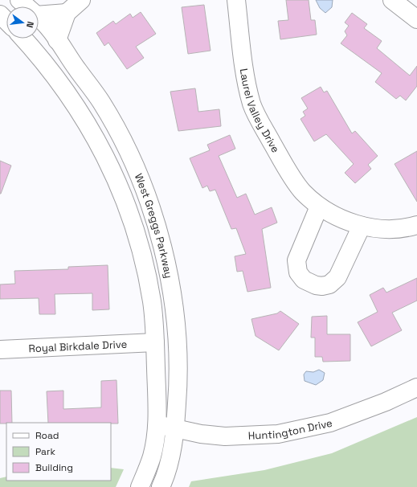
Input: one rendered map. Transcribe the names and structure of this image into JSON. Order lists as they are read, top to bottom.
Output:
{
  "streets": {
    "street": [
      "Laurel Valley Drive",
      "West Greggs Parkway",
      "Royal Birkdale Drive",
      "Huntington Drive"
    ]
  },
  "crossings": [
    ["West Greggs Parkway", "Royal Birkdale Drive"],
    ["West Greggs Parkway", "Huntington Drive"]
  ],
  "legend": ["Road", "Park", "Building"],
  "north": "right"
}
